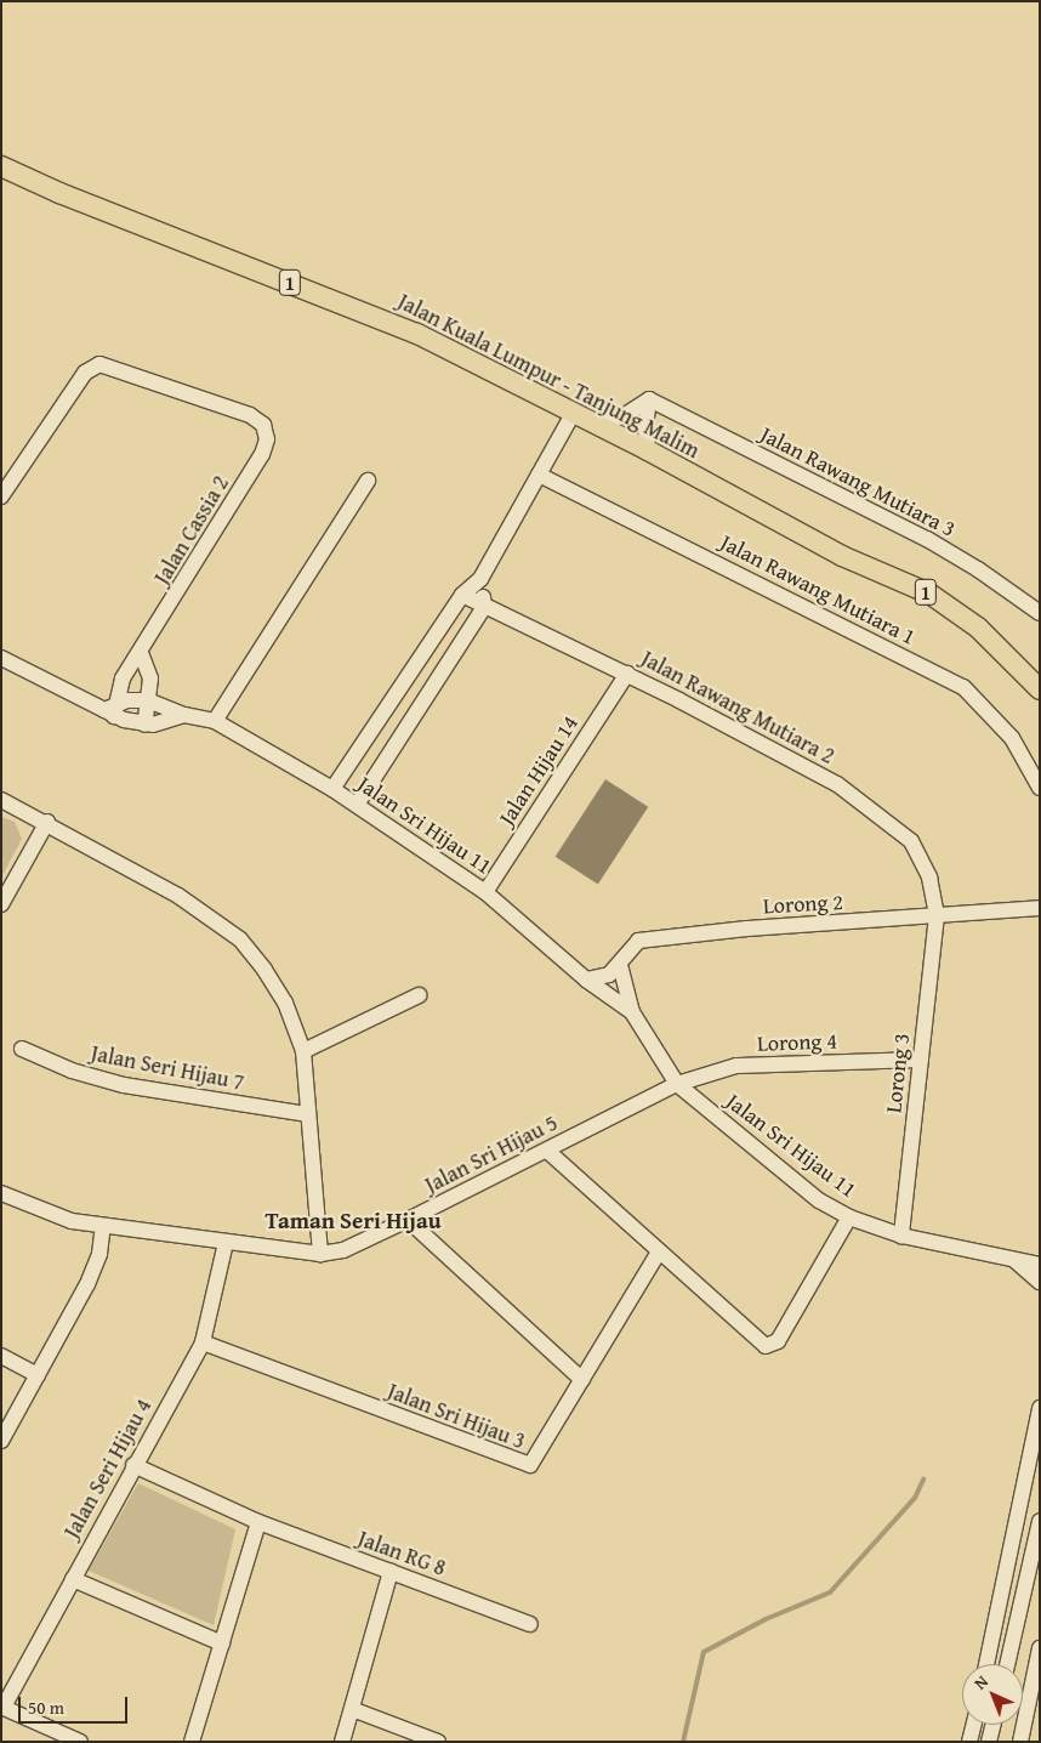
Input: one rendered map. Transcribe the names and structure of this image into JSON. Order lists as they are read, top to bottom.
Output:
{
  "streets": {
    "main road": ["1", "Jalan Kuala Lumpur - Tanjung Malim"],
    "street": [
      "Jalan Rawang Mutiara 3",
      "Jalan Cassia 2",
      "Jalan Rawang Mutiara 1",
      "Jalan Rawang Mutiara 2",
      "Jalan Hijau 14",
      "Jalan Sri Hijau 11",
      "Lorong 2",
      "Lorong 4",
      "Jalan Seri Hijau 7",
      "Lorong 3",
      "Jalan Sri Hijau 5",
      "Jalan Sri Hijau 3",
      "Jalan Seri Hijau 4",
      "Jalan RG 8"
    ]
  },
  "crossings": [
    ["Jalan Rawang Mutiara 2", "Jalan Hijau 14"],
    ["Jalan Rawang Mutiara 2", "Lorong 2"],
    ["Jalan Rawang Mutiara 2", "Lorong 3"],
    ["Jalan Hijau 14", "Jalan Sri Hijau 11"],
    ["Jalan Sri Hijau 11", "Lorong 2"],
    ["Jalan Sri Hijau 11", "Lorong 4"],
    ["Jalan Sri Hijau 11", "Lorong 3"],
    ["Jalan Sri Hijau 11", "Jalan Sri Hijau 5"],
    ["Lorong 2", "Lorong 3"],
    ["Lorong 4", "Lorong 3"],
    ["Lorong 4", "Jalan Sri Hijau 5"],
    ["Jalan Sri Hijau 5", "Jalan Seri Hijau 4"],
    ["Jalan Sri Hijau 3", "Jalan Seri Hijau 4"],
    ["Jalan Seri Hijau 4", "Jalan RG 8"]
  ],
  "districts": ["Taman Seri Hijau"],
  "scale_bar": "50 m",
  "north": "top left"
}
